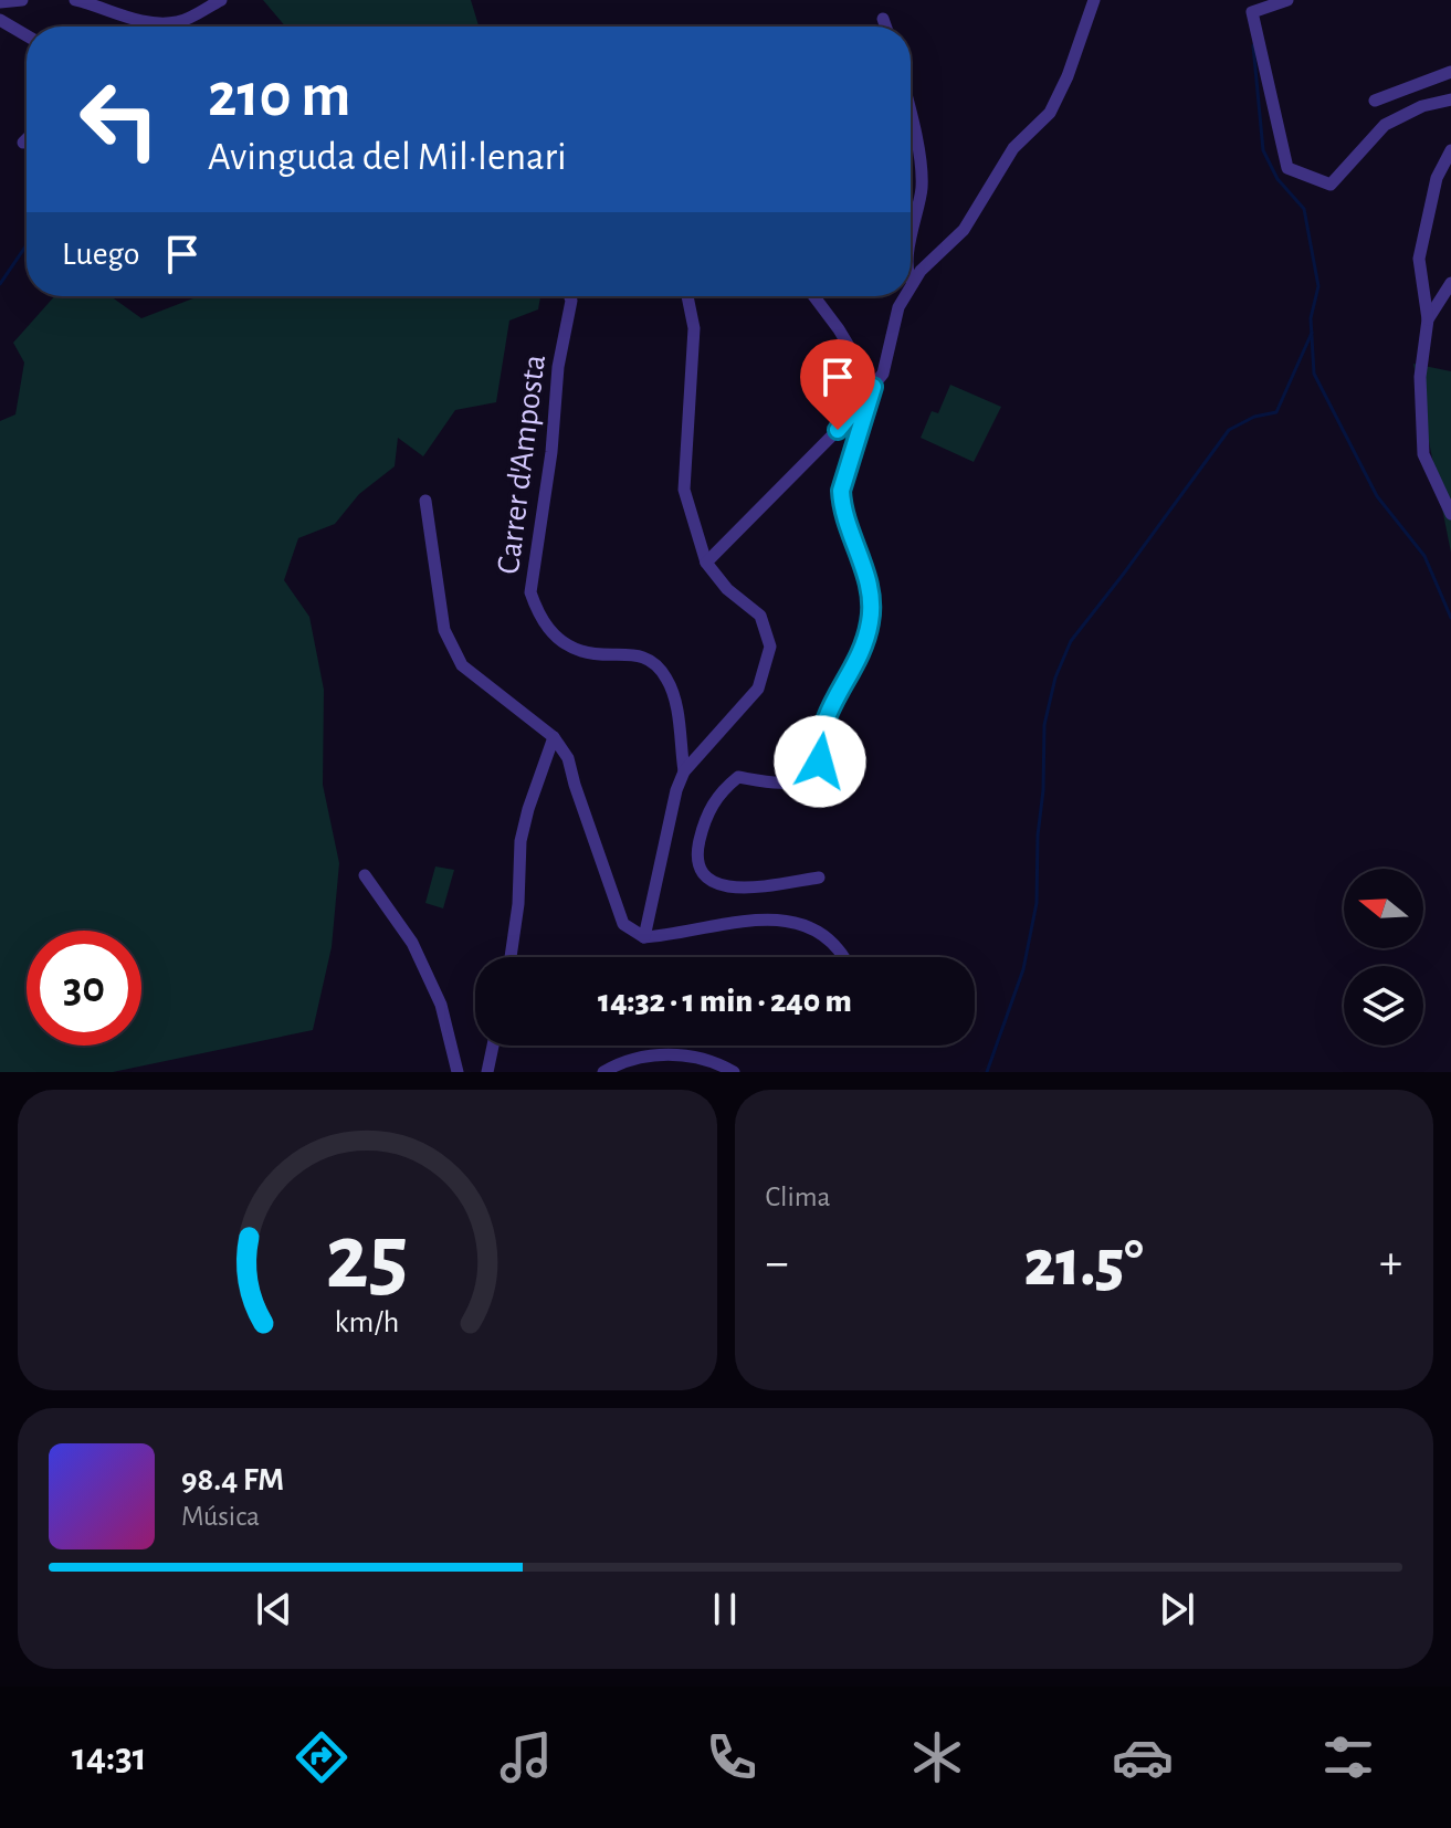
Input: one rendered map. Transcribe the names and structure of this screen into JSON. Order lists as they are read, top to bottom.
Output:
{
  "streets": {
    "street": ["Carrer d'Amposta"]
  },
  "north": "left",
  "page": {
    "turn": ["210 m", "Avinguda del Mil·lenari"],
    "then": "Luego",
    "limit": "30",
    "trip": "14:32 · 1 min · 240 m",
    "tile": "Clima",
    "heat": ["−", "21.5°", "+"],
    "song": ["98.4 FM", "Música"],
    "tabs": "14:31",
    "gauge": ["25", "km/h"]
  }
}
